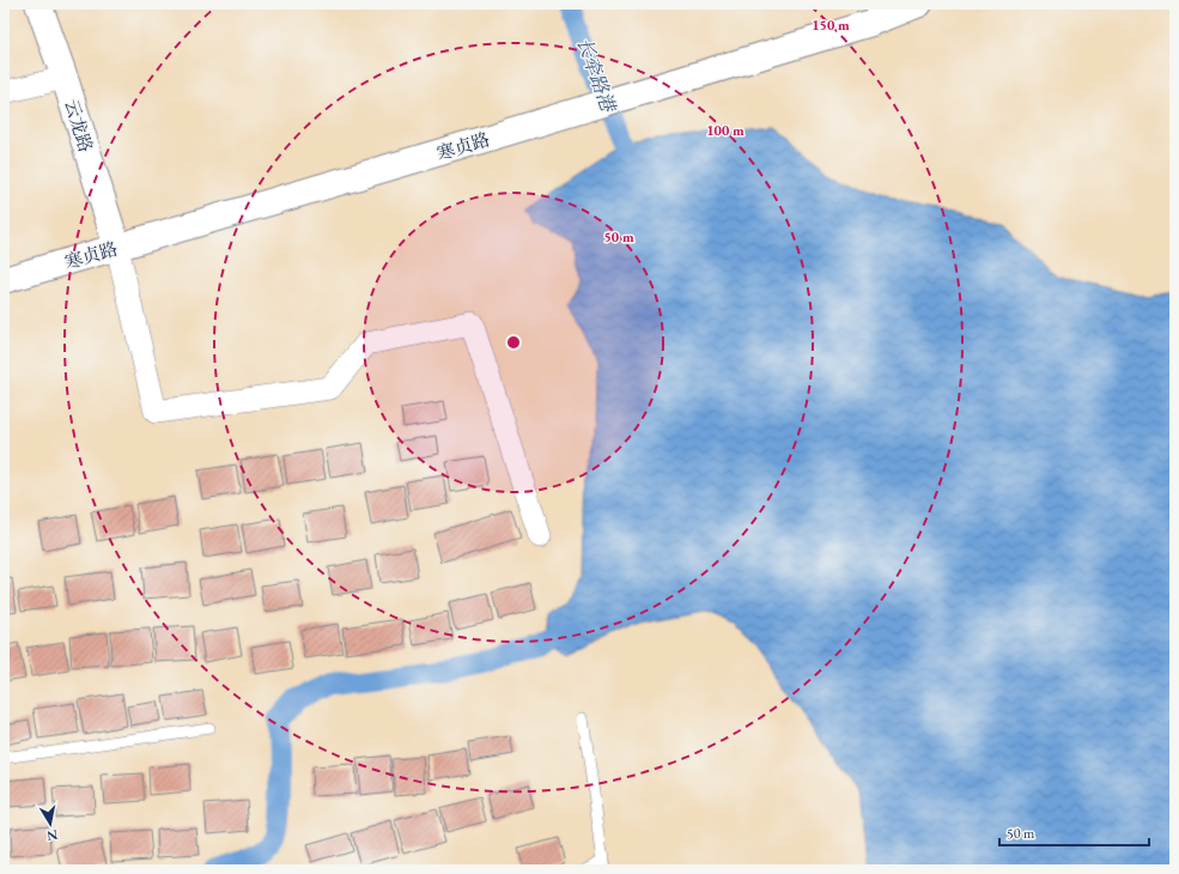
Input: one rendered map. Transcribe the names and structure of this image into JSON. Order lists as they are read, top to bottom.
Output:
{
  "streets": {
    "street": ["云龙路", "寒贞路"]
  },
  "crossings": [
    ["云龙路", "寒贞路"]
  ],
  "water": ["长牵路港"],
  "scale_bar": "50 m",
  "north": "bottom",
  "rings": ["150 m", "100 m", "50 m"]
}
